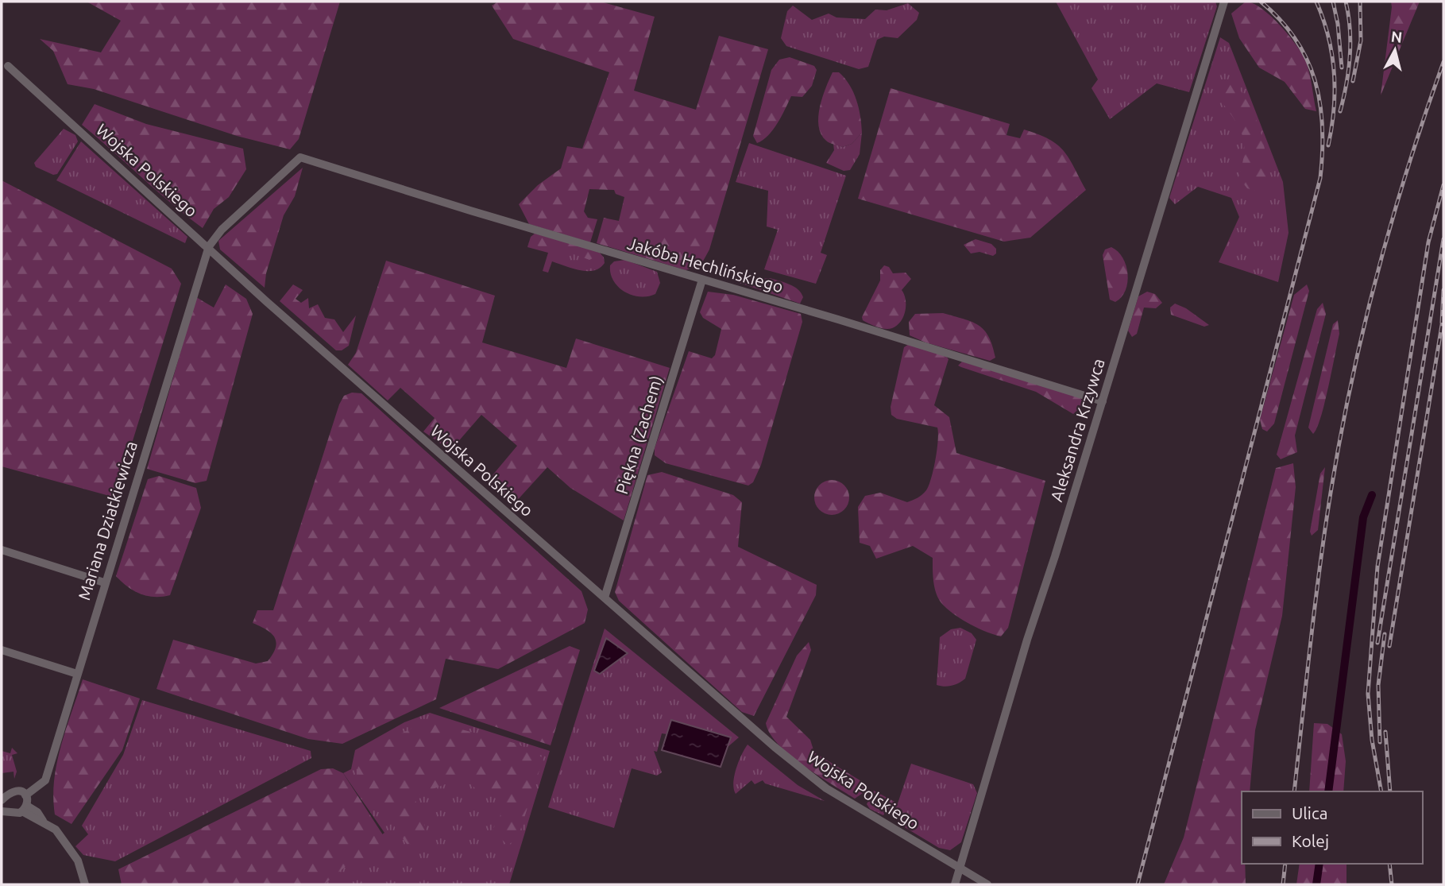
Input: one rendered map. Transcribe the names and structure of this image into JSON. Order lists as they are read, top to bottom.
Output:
{
  "streets": {
    "street": [
      "Wojska Polskiego",
      "Jakóba Hechlińskiego",
      "Aleksandra Krzywca",
      "Piękna (Zachem)",
      "Mariana Dziatkiewicza"
    ]
  },
  "crossings": [
    ["Wojska Polskiego", "Jakóba Hechlińskiego"],
    ["Wojska Polskiego", "Aleksandra Krzywca"],
    ["Wojska Polskiego", "Piękna (Zachem)"],
    ["Wojska Polskiego", "Mariana Dziatkiewicza"],
    ["Jakóba Hechlińskiego", "Aleksandra Krzywca"],
    ["Jakóba Hechlińskiego", "Piękna (Zachem)"],
    ["Jakóba Hechlińskiego", "Mariana Dziatkiewicza"]
  ],
  "legend": ["Ulica", "Kolej"],
  "north": "top"
}
